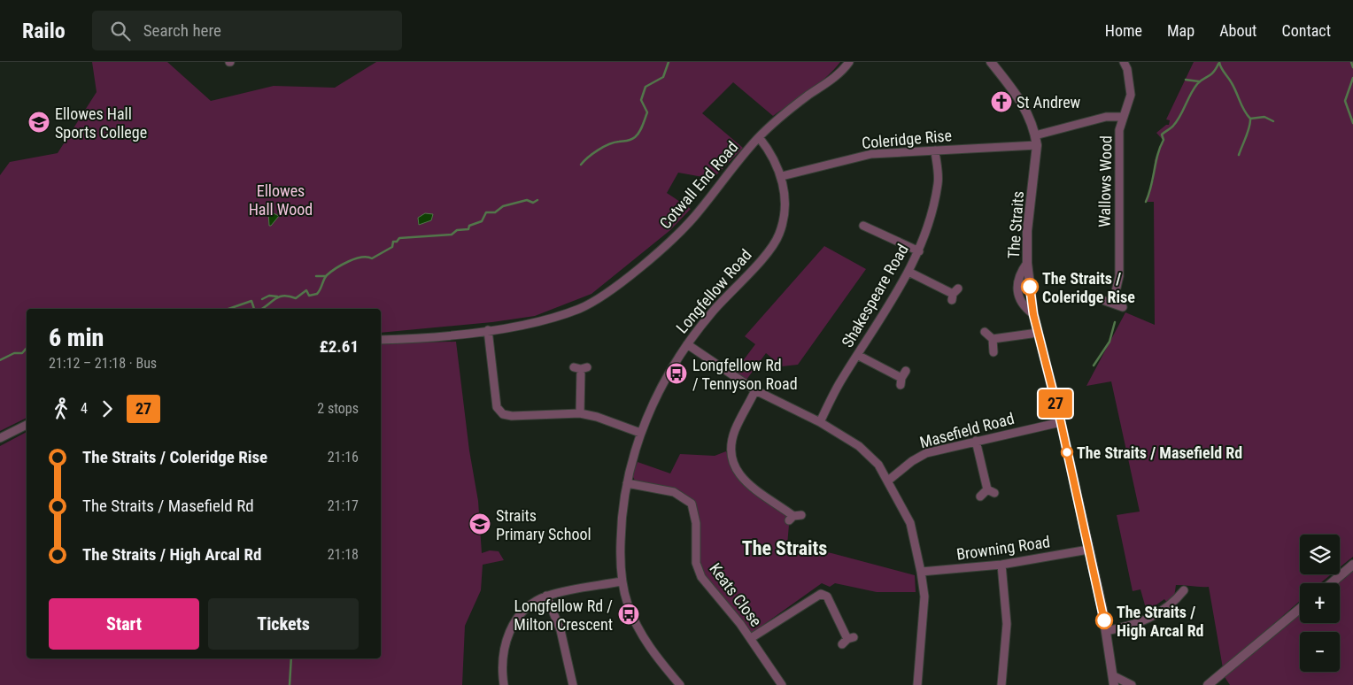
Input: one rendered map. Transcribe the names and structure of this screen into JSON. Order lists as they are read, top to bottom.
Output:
{
  "streets": {
    "street": [
      "Coleridge Rise",
      "Wallows Wood",
      "Cotwall End Road",
      "The Straits",
      "Longfellow Road",
      "Shakespeare Road",
      "Masefield Road",
      "Browning Road",
      "Keats Close"
    ]
  },
  "crossings": [
    ["Coleridge Rise", "The Straits"],
    ["Coleridge Rise", "Longfellow Road"],
    ["Coleridge Rise", "Shakespeare Road"],
    ["Cotwall End Road", "Longfellow Road"],
    ["The Straits", "Masefield Road"],
    ["The Straits", "Browning Road"],
    ["Longfellow Road", "Keats Close"]
  ],
  "districts": ["The Straits"],
  "parks": ["Ellowes Hall Wood"],
  "places": {
    "church": ["St Andrew"],
    "school or university": ["Ellowes Hall Sports College", "Straits Primary School"],
    "other": ["The Straits / Coleridge Rise", "The Straits / Masefield Rd", "The Straits / High Arcal Rd"],
    "bus stop": ["Longfellow Rd / Tennyson Road", "Longfellow Rd / Milton Crescent"]
  },
  "lines": ["bus line 27"],
  "page": {
    "header": "Railo",
    "search": "Search here",
    "nav": [
      "Home",
      "Map",
      "About",
      "Contact"
    ],
    "on_map": "27",
    "heading": ["6 min", "21:12 – 21:18 · Bus", "£2.61"],
    "legs": ["4", "27", "2 stops"],
    "list": [
      {
        "name": "The Straits / Coleridge Rise",
        "value": "21:16"
      },
      {
        "name": "The Straits / Masefield Rd",
        "value": "21:17"
      },
      {
        "name": "The Straits / High Arcal Rd",
        "value": "21:18"
      }
    ],
    "map_buttons": ["+", "−"],
    "buttons": ["Start", "Tickets"]
  }
}
